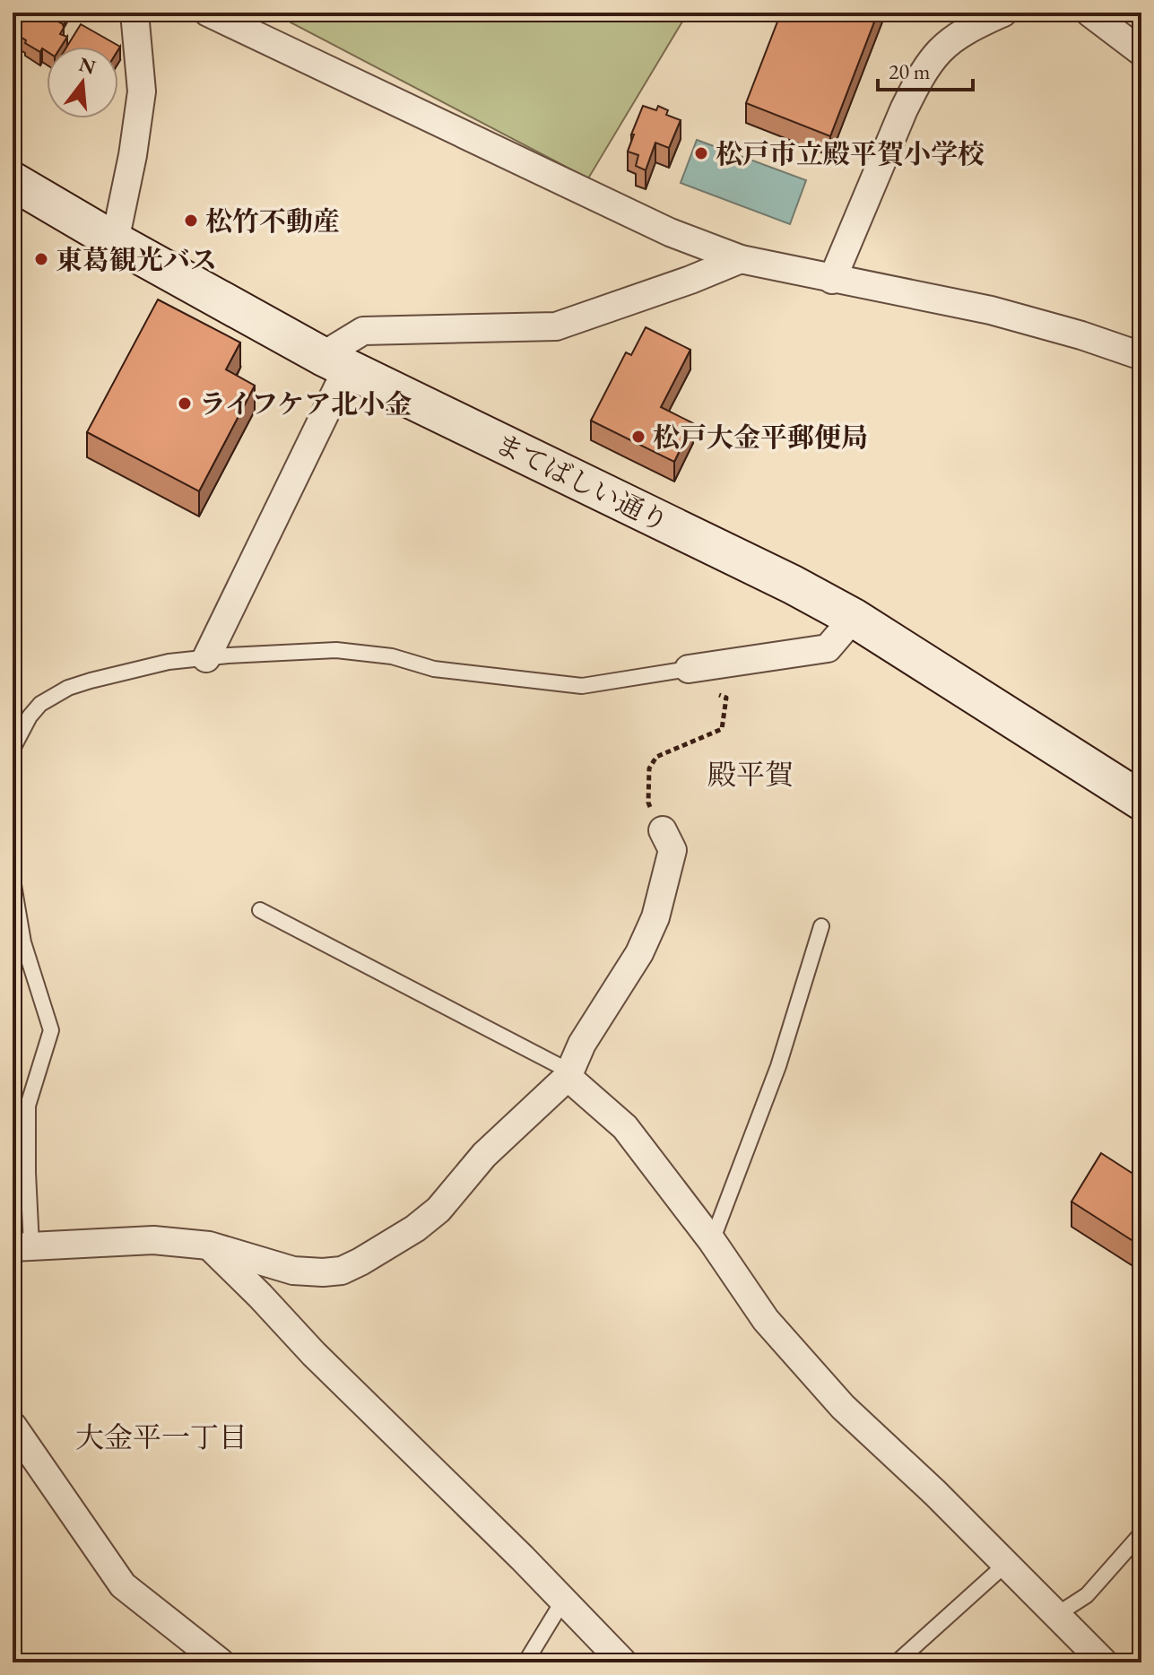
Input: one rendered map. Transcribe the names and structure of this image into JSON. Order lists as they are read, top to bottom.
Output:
{
  "streets": {
    "street": ["まてばしい通り"]
  },
  "districts": ["殿平賀", "大金平一丁目"],
  "places": [
    "松戸市立殿平賀小学校",
    "松竹不動産",
    "東葛観光バス",
    "ライフケア北小金",
    "松戸大金平郵便局"
  ],
  "scale_bar": "20 m",
  "north": "top"
}
